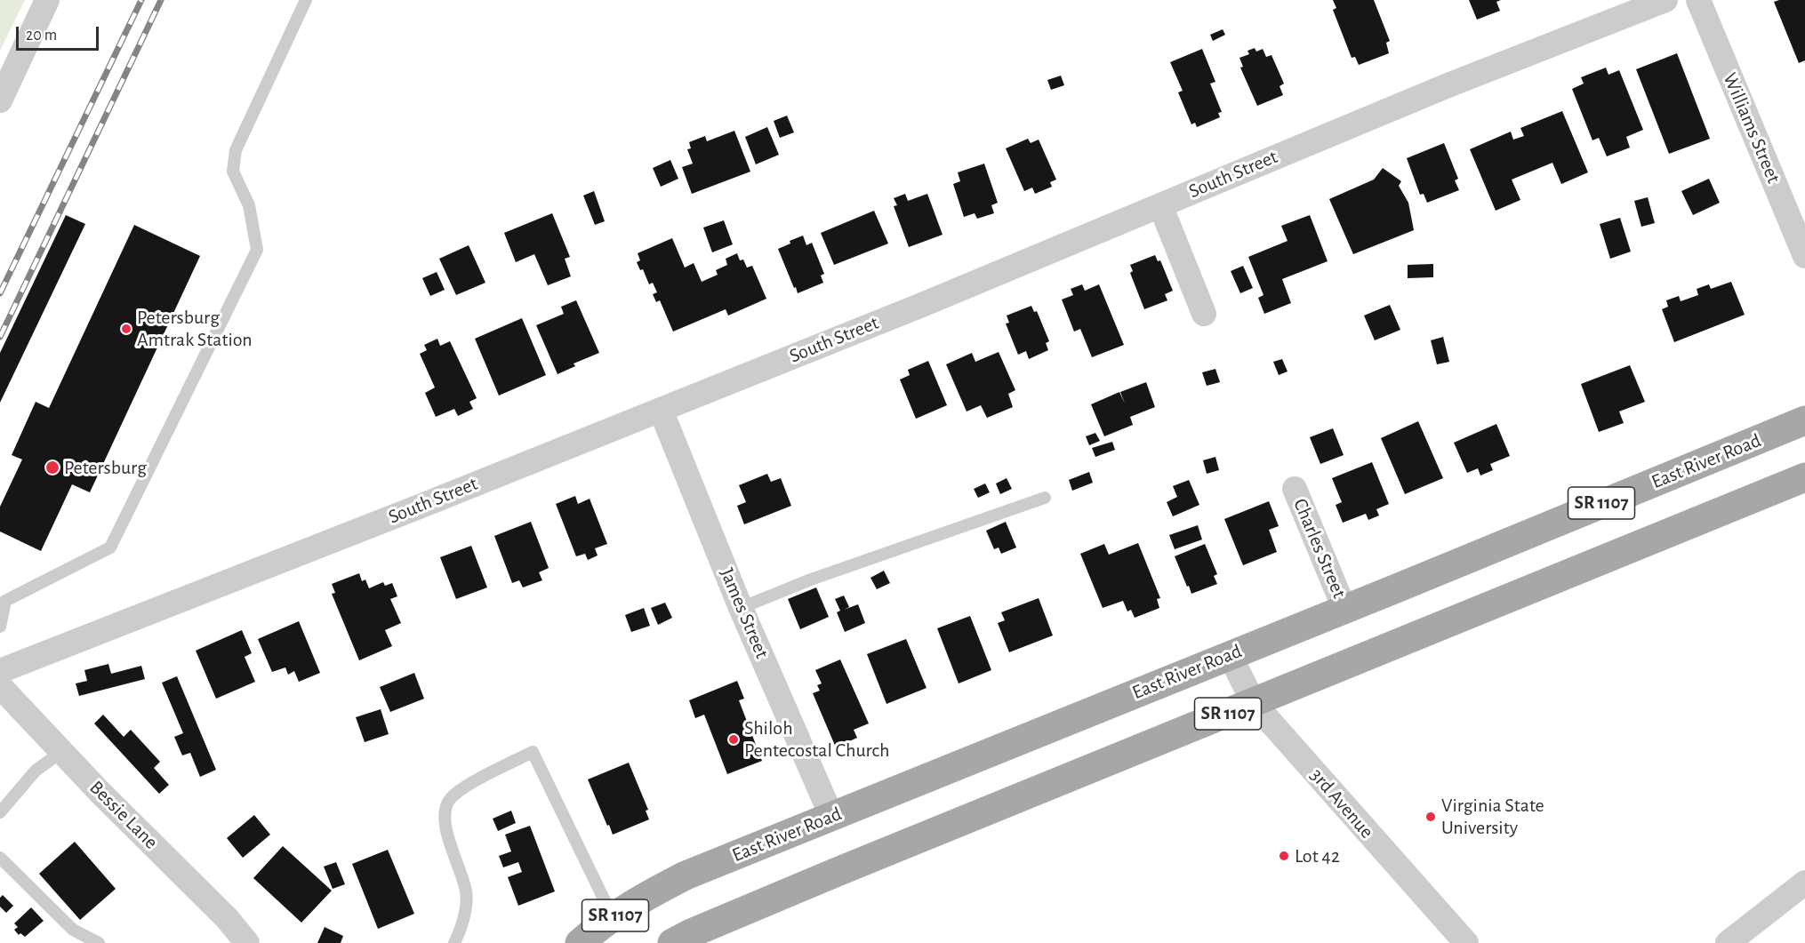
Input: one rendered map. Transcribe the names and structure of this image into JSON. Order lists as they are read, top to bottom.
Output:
{
  "streets": {
    "main road": ["East River Road", "SR 1107"],
    "street": [
      "Williams Street",
      "South Street",
      "Charles Street",
      "James Street",
      "3rd Avenue",
      "Bessie Lane"
    ]
  },
  "crossings": [
    ["South Street", "James Street"],
    ["East River Road", "Charles Street"],
    ["East River Road", "James Street"],
    ["East River Road", "3rd Avenue"],
    ["SR 1107", "3rd Avenue"]
  ],
  "places": [
    "Petersburg Amtrak Station",
    "Petersburg",
    "Shiloh Pentecostal Church",
    "Virginia State University",
    "Lot 42"
  ],
  "scale_bar": "20 m"
}
